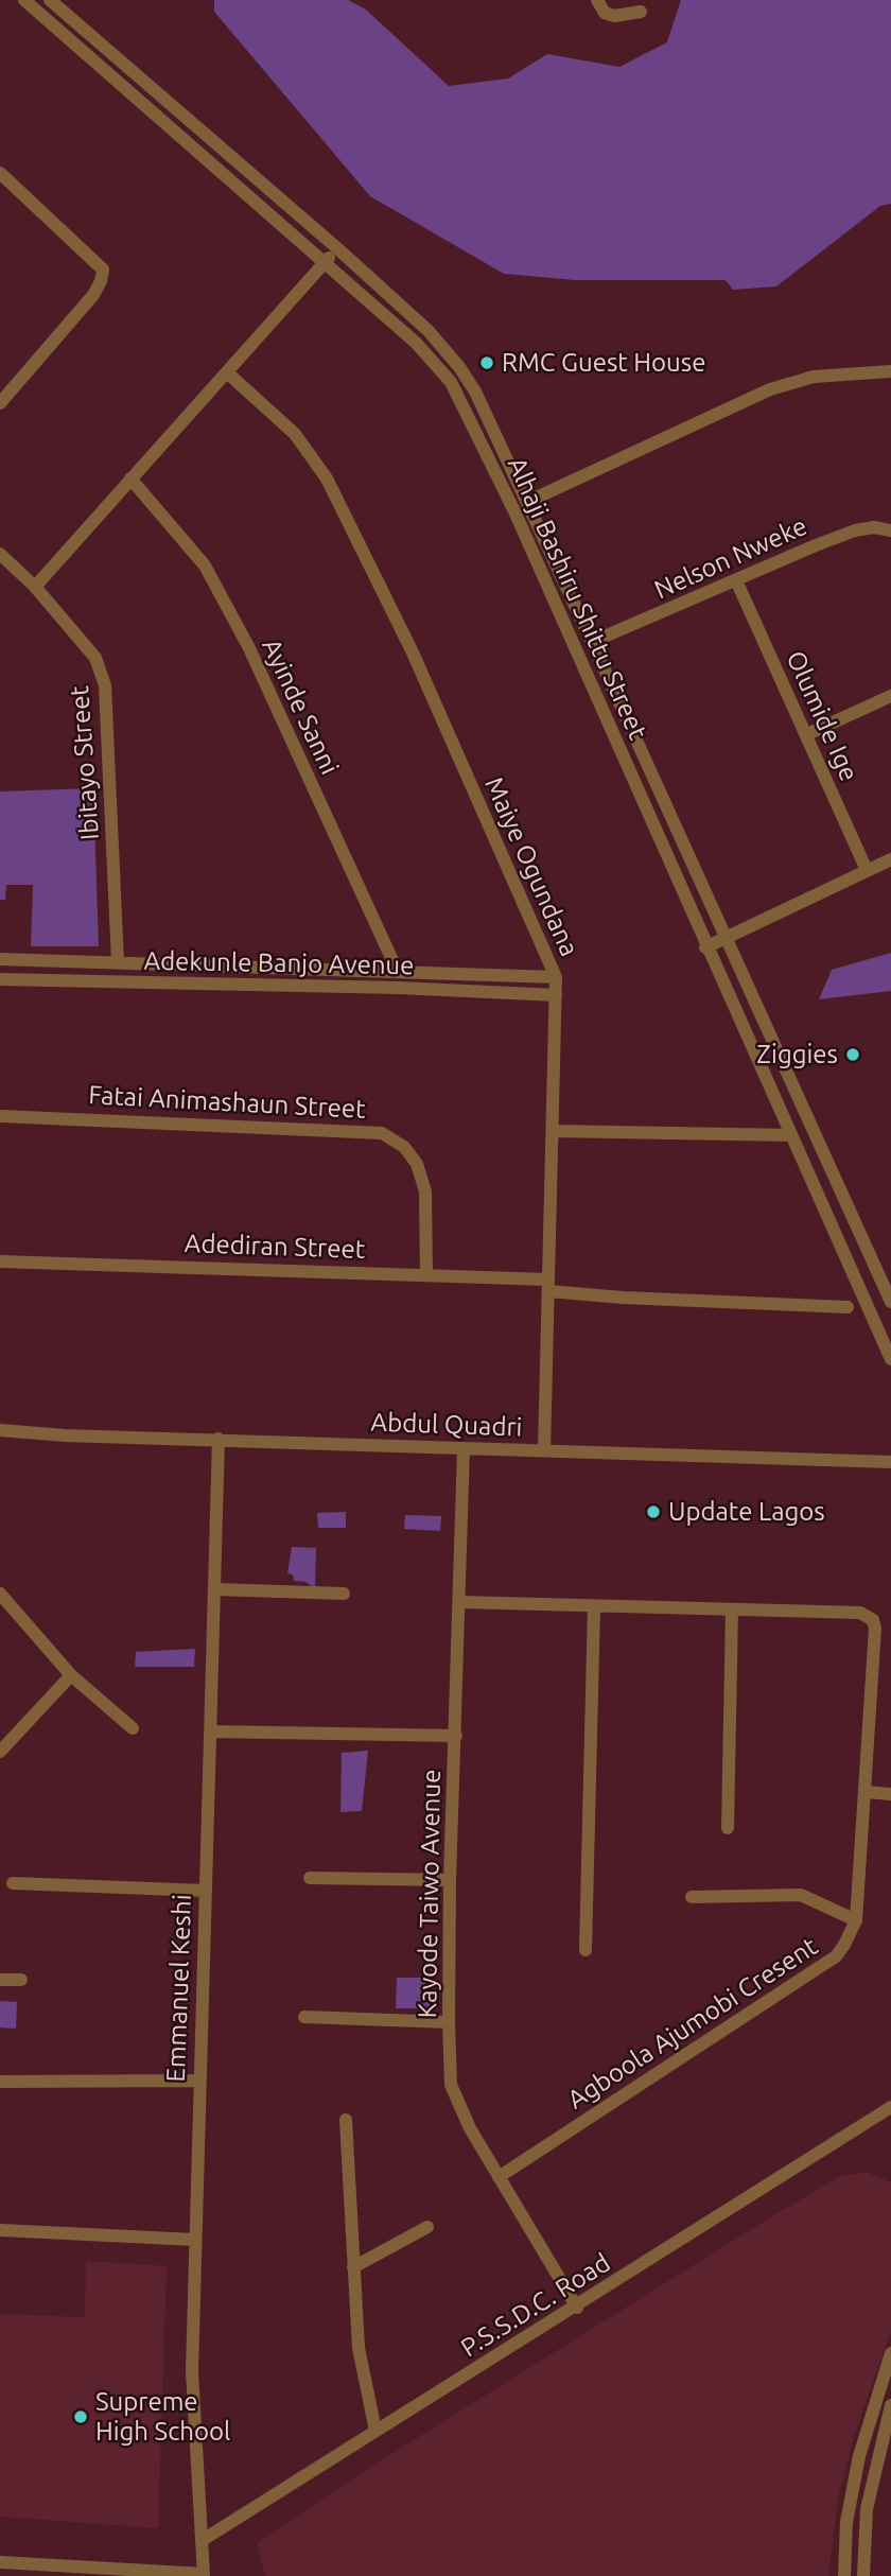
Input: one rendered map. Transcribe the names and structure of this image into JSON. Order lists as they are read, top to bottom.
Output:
{
  "streets": {
    "street": [
      "Nelson Nweke",
      "Alhaji Bashiru Shittu Street",
      "Ayinde Sanni",
      "Olumide Ige",
      "Ibitayo Street",
      "Maiye Ogundana",
      "Adekunle Banjo Avenue",
      "Fatai Animashaun Street",
      "Adediran Street",
      "Abdul Quadri",
      "Kayode Taiwo Avenue",
      "Emmanuel Keshi",
      "Agboola Ajumobi Cresent",
      "P.S.S.D.C. Road"
    ]
  },
  "crossings": [
    ["Nelson Nweke", "Alhaji Bashiru Shittu Street"],
    ["Nelson Nweke", "Olumide Ige"],
    ["Ayinde Sanni", "Adekunle Banjo Avenue"],
    ["Ibitayo Street", "Adekunle Banjo Avenue"],
    ["Maiye Ogundana", "Adekunle Banjo Avenue"],
    ["Maiye Ogundana", "Adediran Street"],
    ["Maiye Ogundana", "Abdul Quadri"],
    ["Fatai Animashaun Street", "Adediran Street"],
    ["Abdul Quadri", "Kayode Taiwo Avenue"],
    ["Abdul Quadri", "Emmanuel Keshi"],
    ["Kayode Taiwo Avenue", "Agboola Ajumobi Cresent"],
    ["Kayode Taiwo Avenue", "P.S.S.D.C. Road"],
    ["Emmanuel Keshi", "P.S.S.D.C. Road"]
  ],
  "places": [
    "RMC Guest House",
    "Ziggies",
    "Update Lagos",
    "Supreme High School"
  ]
}
